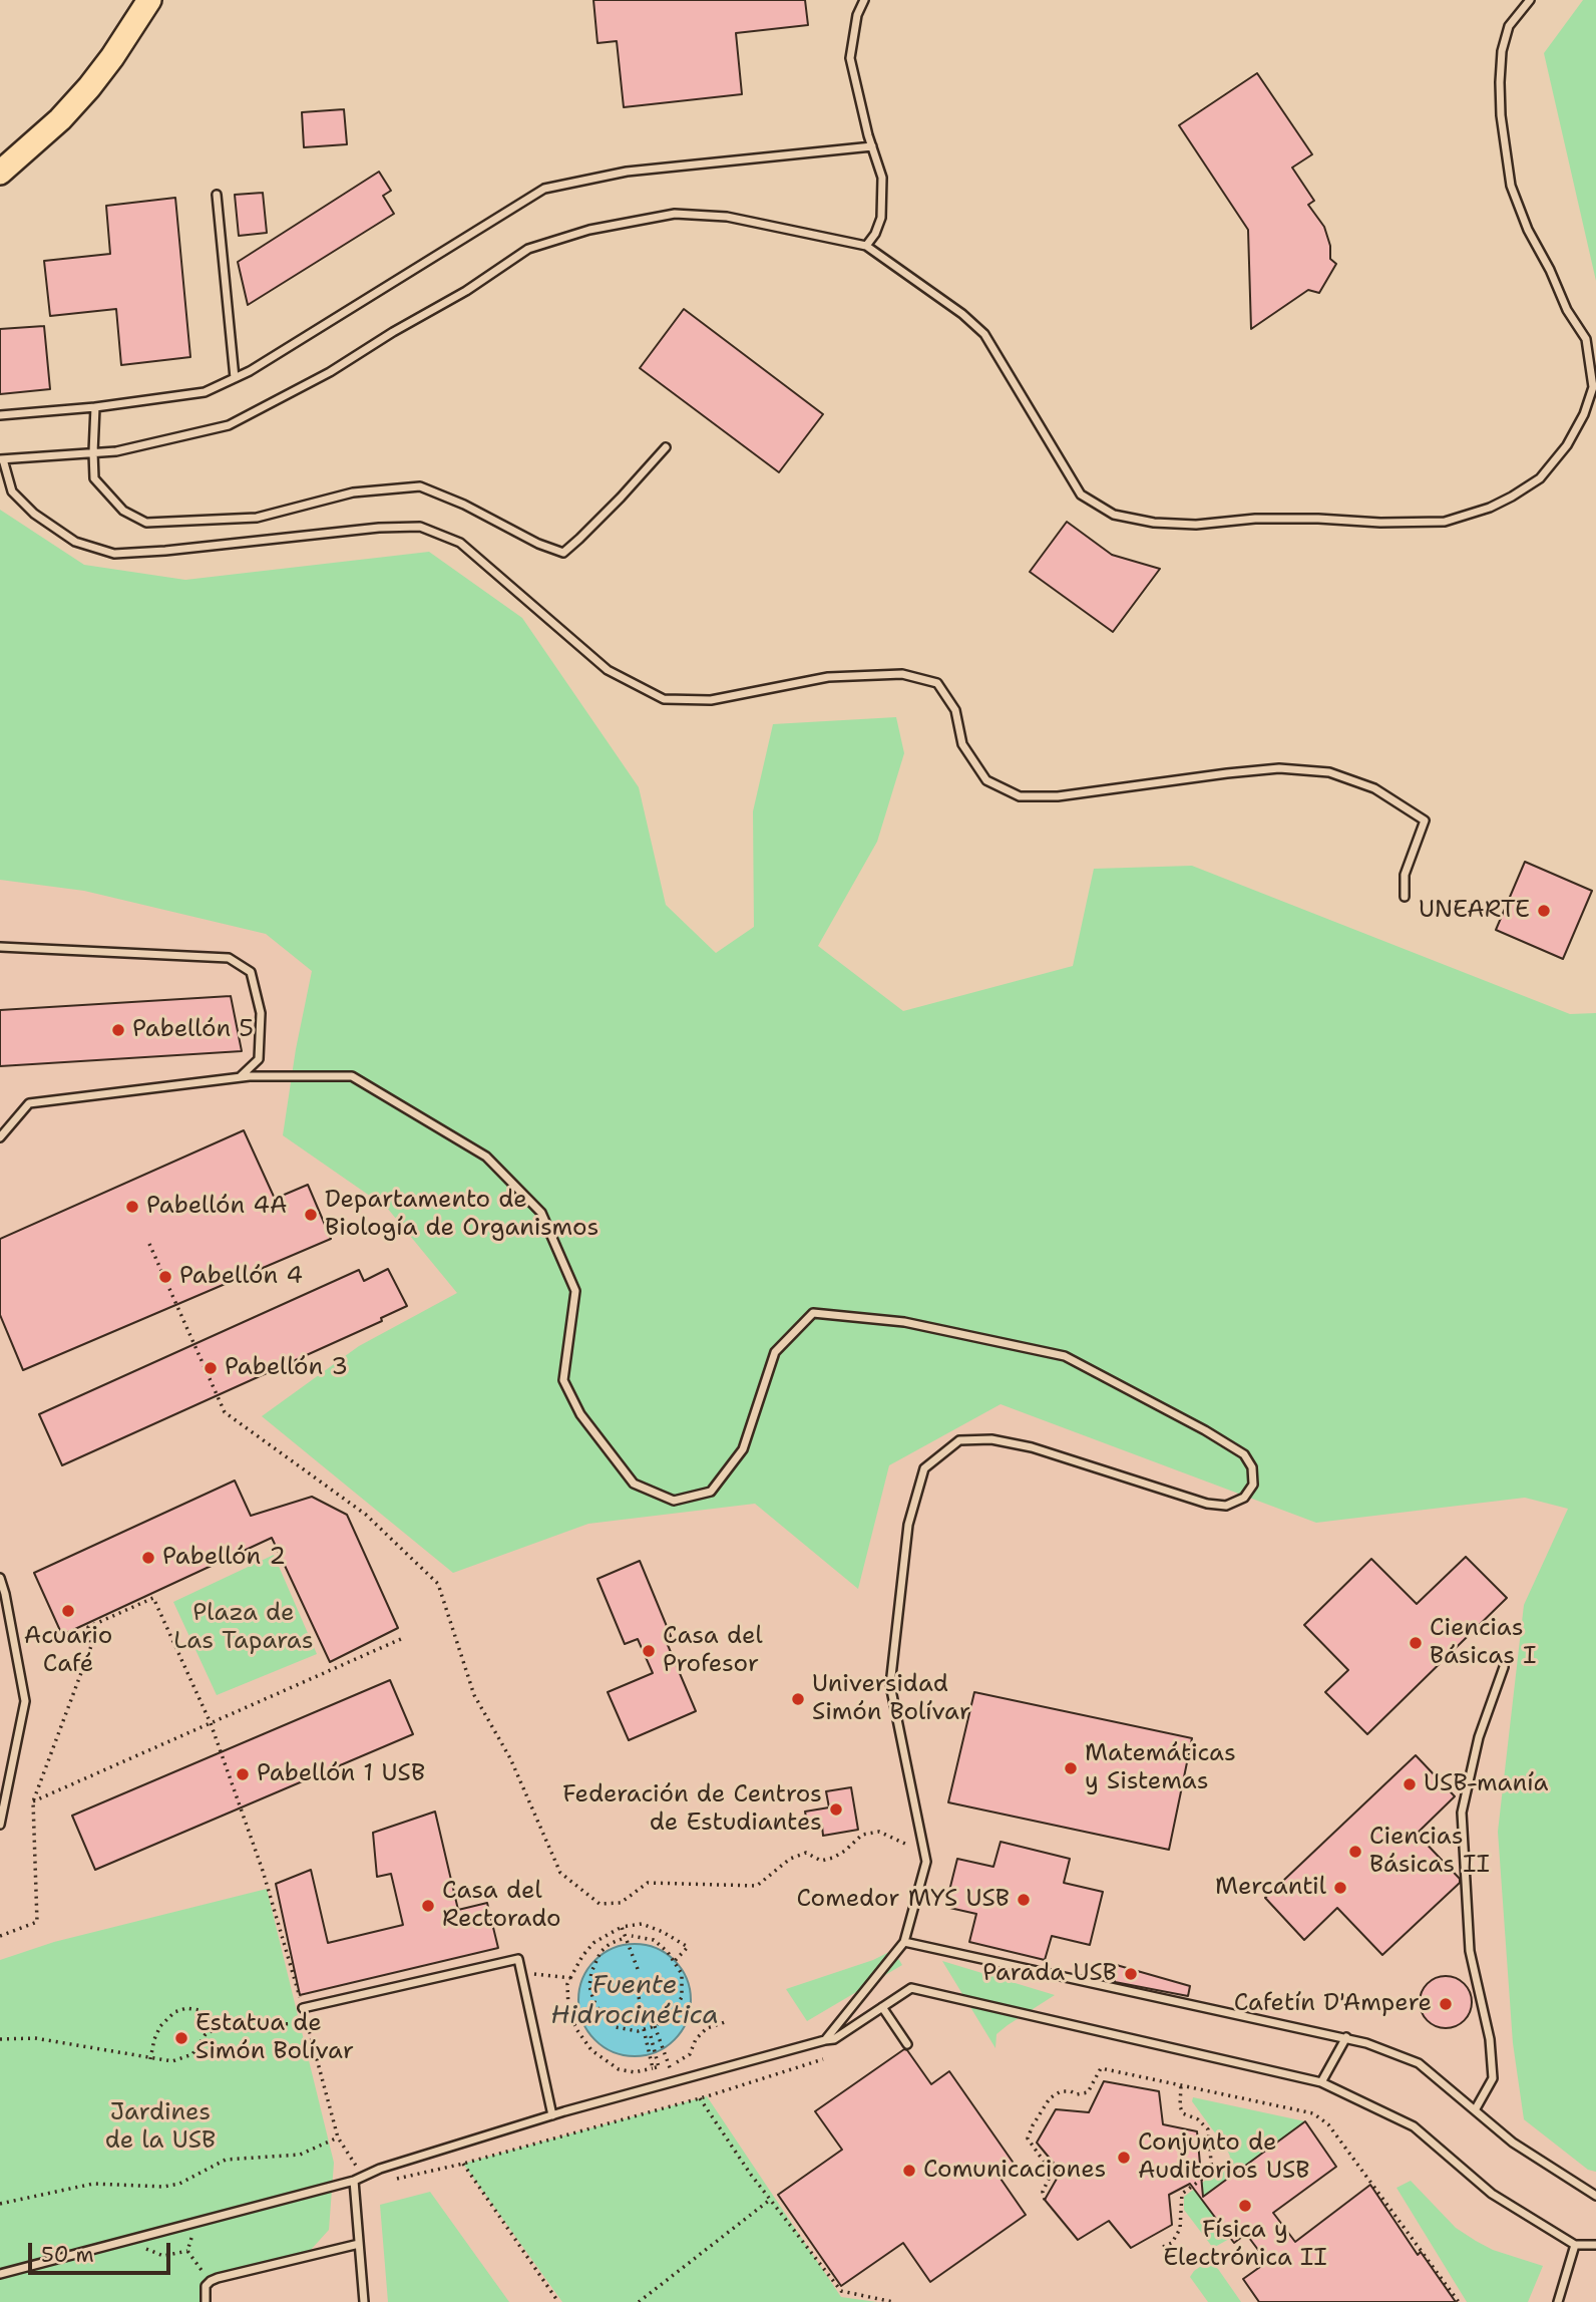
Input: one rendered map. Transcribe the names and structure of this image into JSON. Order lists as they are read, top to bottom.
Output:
{
  "water": ["Fuente Hidrocinética"],
  "parks": ["Plaza de Las Taparas", "Jardines de la USB"],
  "places": [
    "UNEARTE",
    "Pabellón 5",
    "Pabellón 4A",
    "Departamento de Biología de Organismos",
    "Pabellón 4",
    "Pabellón 3",
    "Pabellón 2",
    "Acuario Café",
    "Ciencias Básicas I",
    "Casa del Profesor",
    "Universidad Simón Bolívar",
    "Matemáticas y Sistemas",
    "Pabellón 1 USB",
    "USB-manía",
    "Federación de Centros de Estudiantes",
    "Ciencias Básicas II",
    "Mercantil",
    "Comedor MYS USB",
    "Casa del Rectorado",
    "Parada USB",
    "Cafetín D'Ampere",
    "Estatua de Simón Bolívar",
    "Conjunto de Auditorios USB",
    "Comunicaciones",
    "Física y Electrónica II"
  ],
  "scale_bar": "50 m"
}
